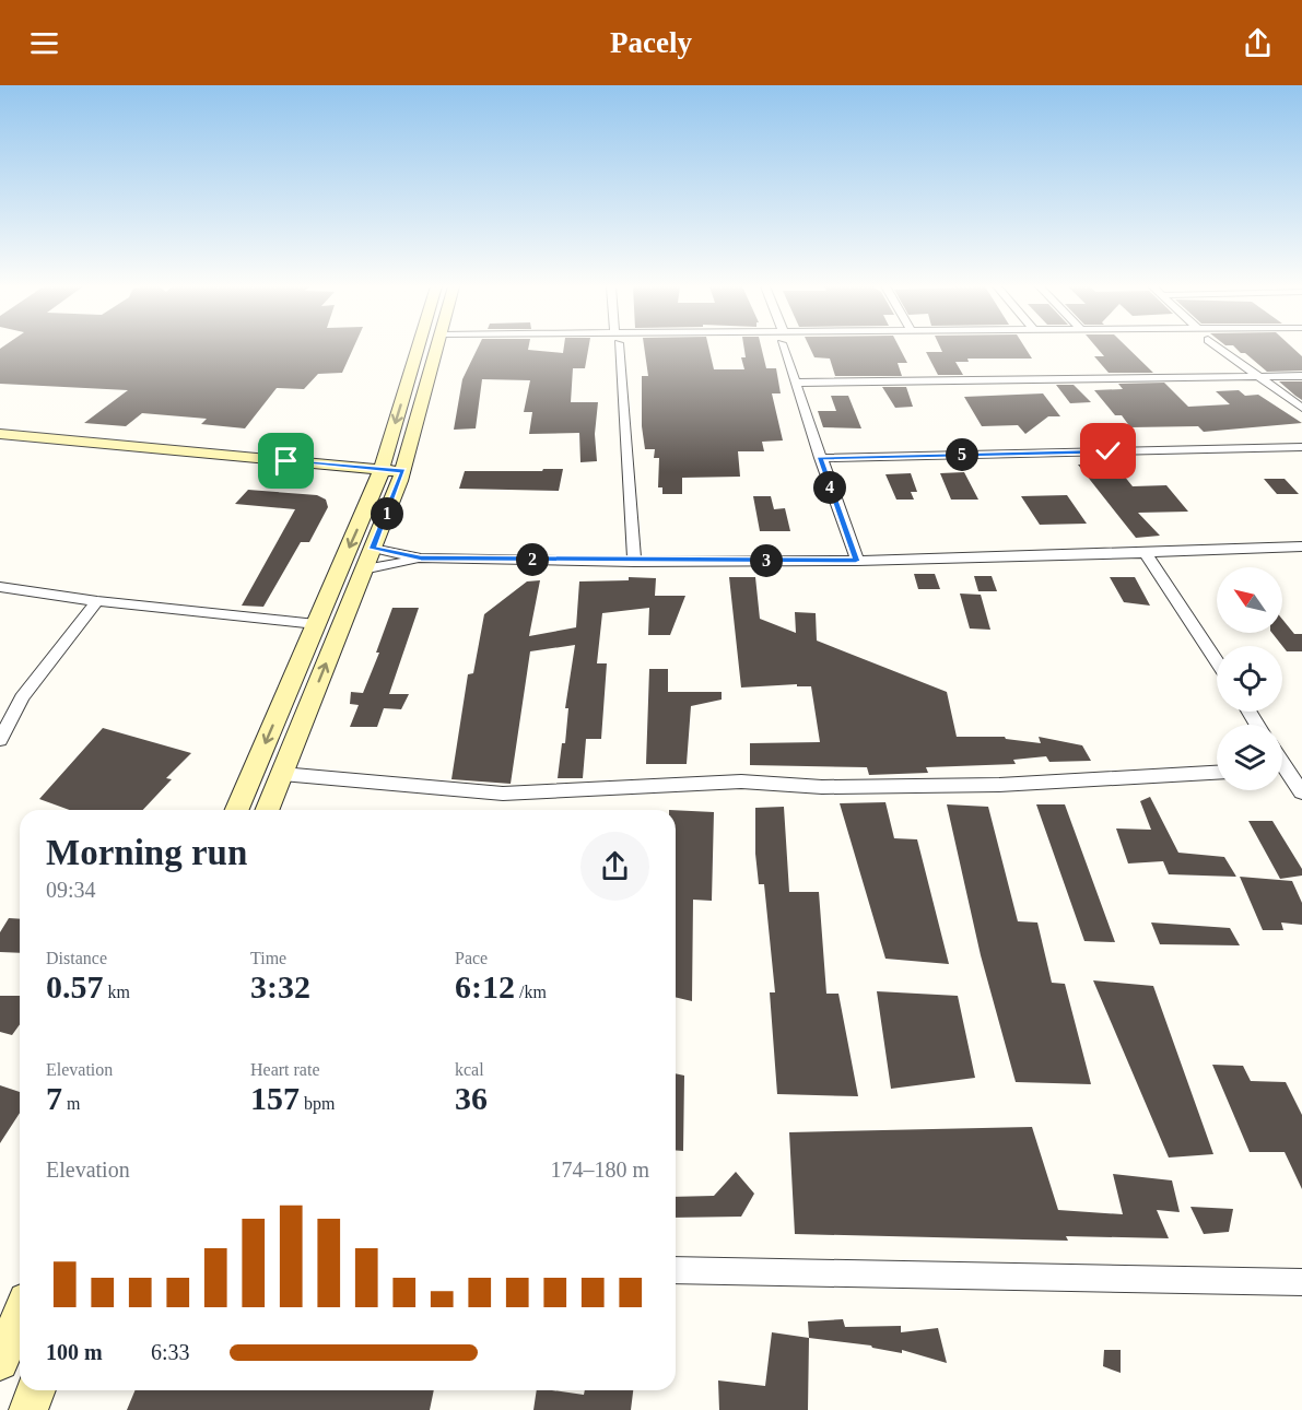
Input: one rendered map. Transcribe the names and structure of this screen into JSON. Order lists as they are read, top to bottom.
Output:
{
  "north": "top left",
  "page": {
    "header": "Pacely",
    "pins": [
      "5",
      "4",
      "1",
      "2",
      "3"
    ],
    "heading": ["Morning run", "09:34"],
    "stats": [
      ["Distance", "0.57 km"],
      ["Time", "3:32"],
      ["Pace", "6:12 /km"],
      ["Elevation", "7 m"],
      ["Heart rate", "157 bpm"],
      ["kcal", "36"]
    ],
    "chart": ["Elevation", "174–180 m"],
    "list": [
      {
        "name": "100 m",
        "note": "6:33"
      }
    ]
  }
}
